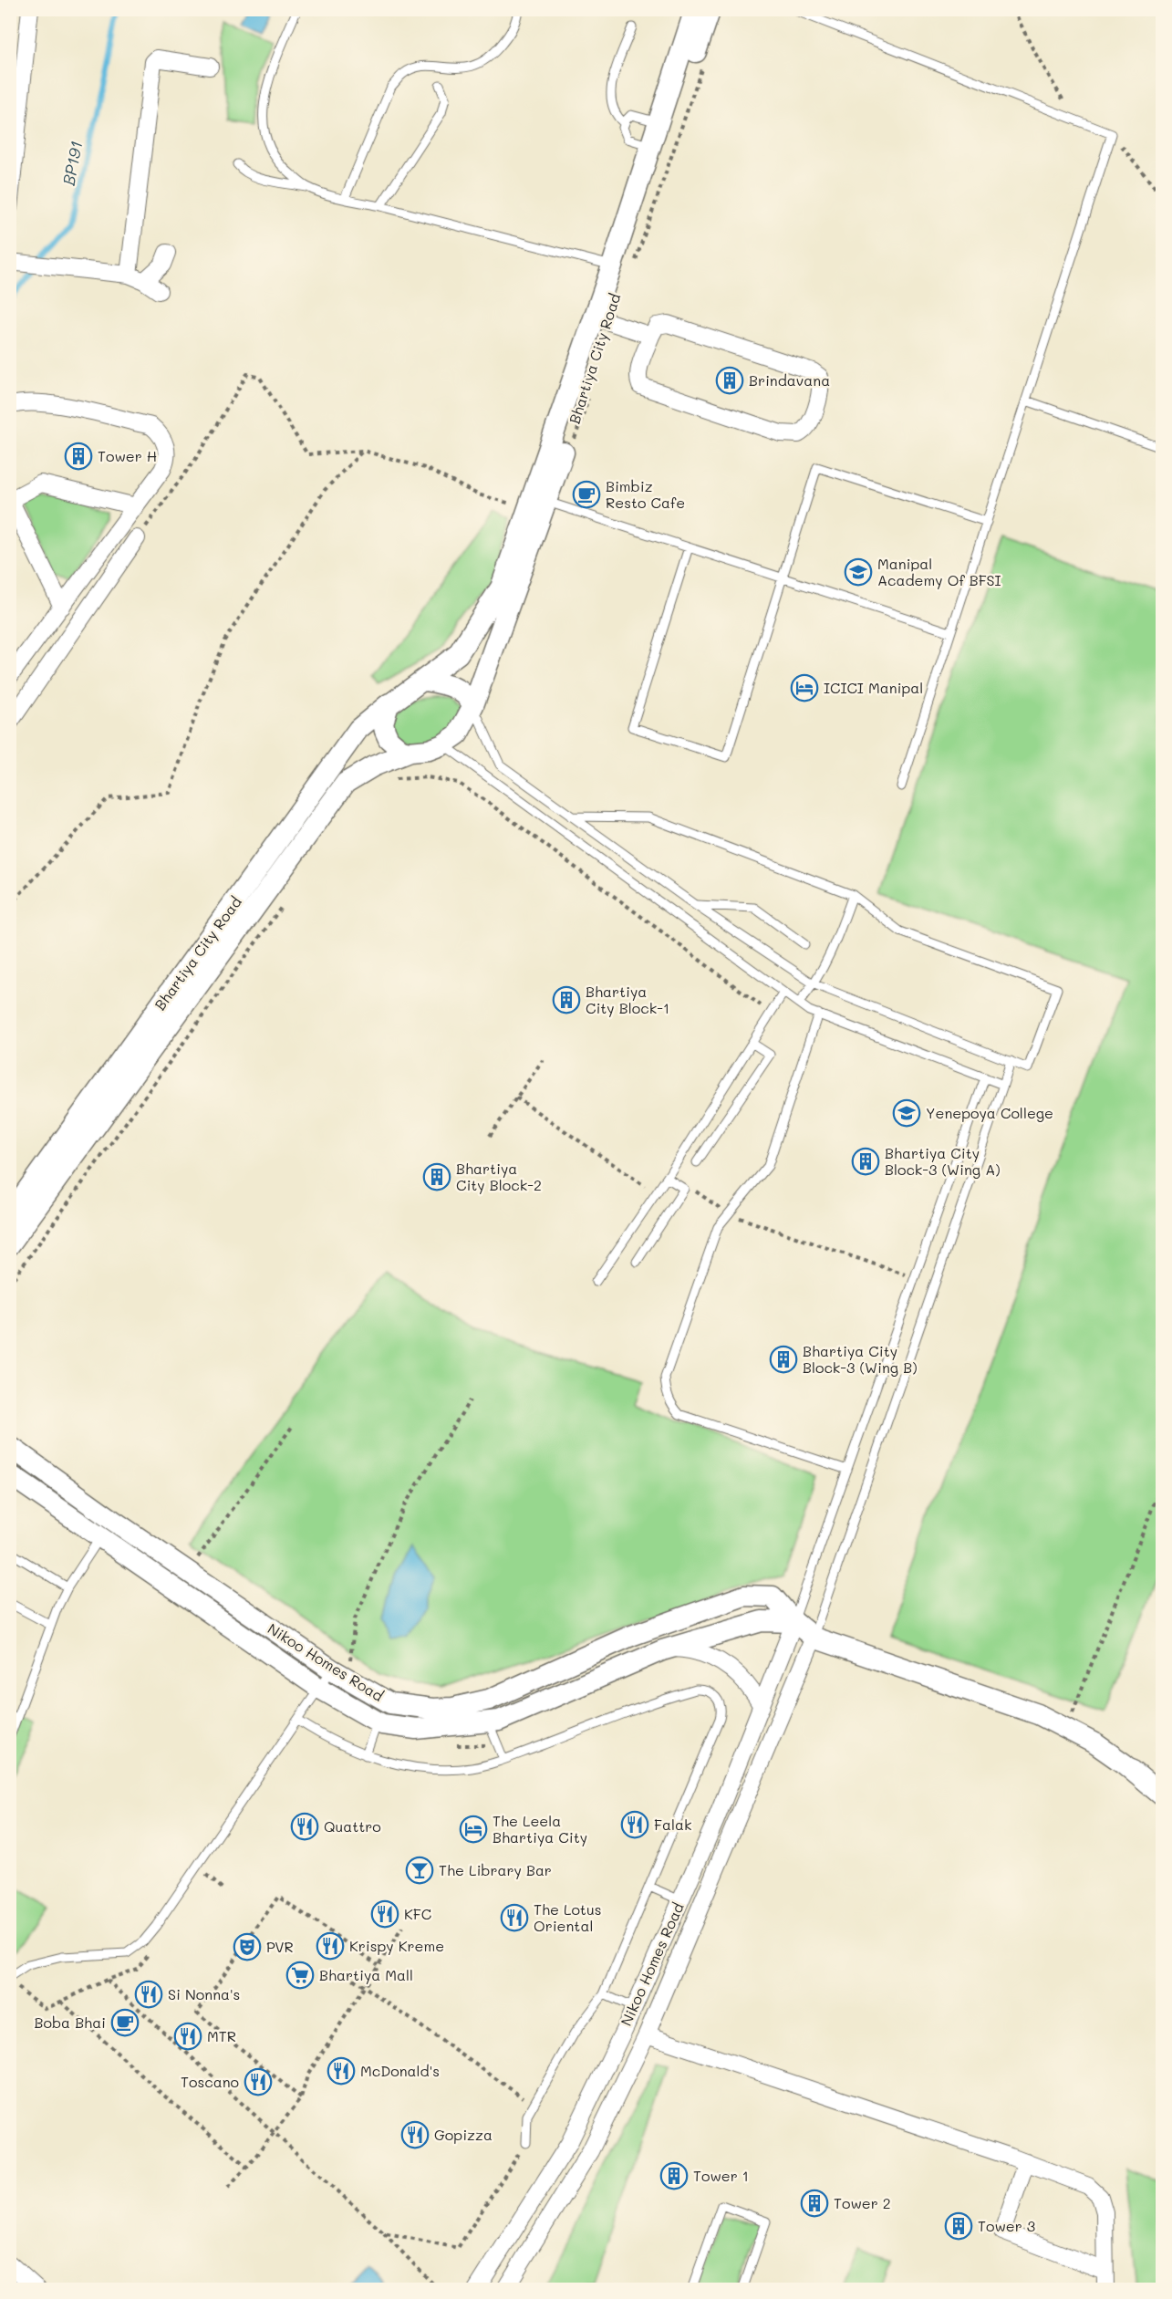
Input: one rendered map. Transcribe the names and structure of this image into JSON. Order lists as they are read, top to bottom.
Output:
{
  "streets": {
    "street": ["Bhartiya City Road", "Nikoo Homes Road"]
  },
  "water": ["BP191"],
  "places": {
    "building": [
      "Brindavana",
      "Tower H",
      "Bhartiya City Block-1",
      "Bhartiya City Block-3 (Wing A)",
      "Bhartiya City Block-2",
      "Bhartiya City Block-3 (Wing B)",
      "Tower 1",
      "Tower 2",
      "Tower 3"
    ],
    "cafe": ["Bimbiz Resto Cafe", "Boba Bhai"],
    "school or university": ["Manipal Academy Of BFSI", "Yenepoya College"],
    "hotel": ["ICICI Manipal", "The Leela Bhartiya City"],
    "restaurant": [
      "Falak",
      "Quattro",
      "KFC",
      "The Lotus Oriental",
      "Krispy Kreme",
      "Si Nonna's",
      "MTR",
      "McDonald's",
      "Toscano",
      "Gopizza"
    ],
    "bar": ["The Library Bar"],
    "theatre": ["PVR"],
    "supermarket": ["Bhartiya Mall"]
  }
}
